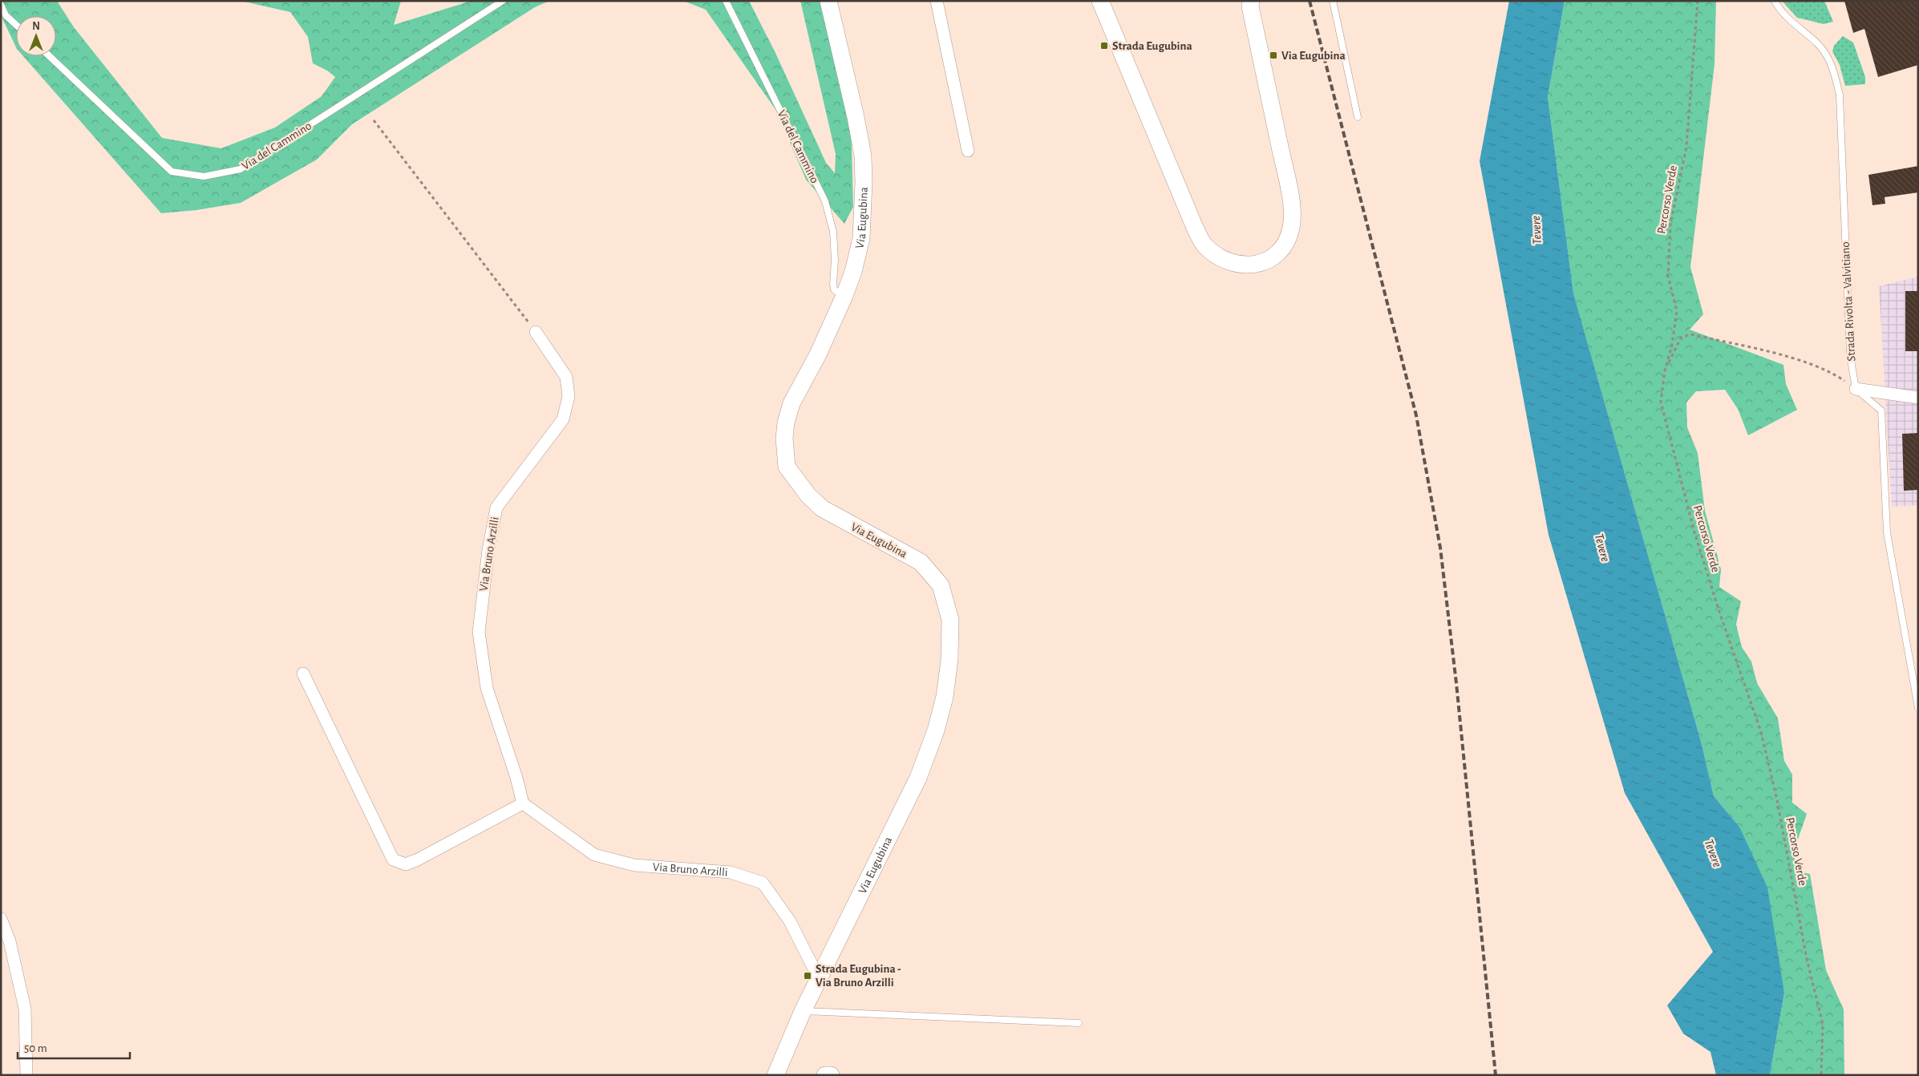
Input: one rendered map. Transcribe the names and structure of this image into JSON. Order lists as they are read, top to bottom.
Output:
{
  "streets": {
    "street": ["Via Eugubina", "Via Bruno Arzilli"],
    "lane": ["Via del Cammino", "Strada Rivolta - Valvitiano"],
    "path": ["Percorso Verde"]
  },
  "crossings": [
    ["Via del Cammino", "Via Eugubina"],
    ["Via Eugubina", "Via Bruno Arzilli"]
  ],
  "water": ["Tevere"],
  "places": {
    "transit": ["Strada Eugubina", "Via Eugubina", "Strada Eugubina - Via Bruno Arzilli"]
  },
  "scale_bar": "50 m",
  "north": "top"
}
